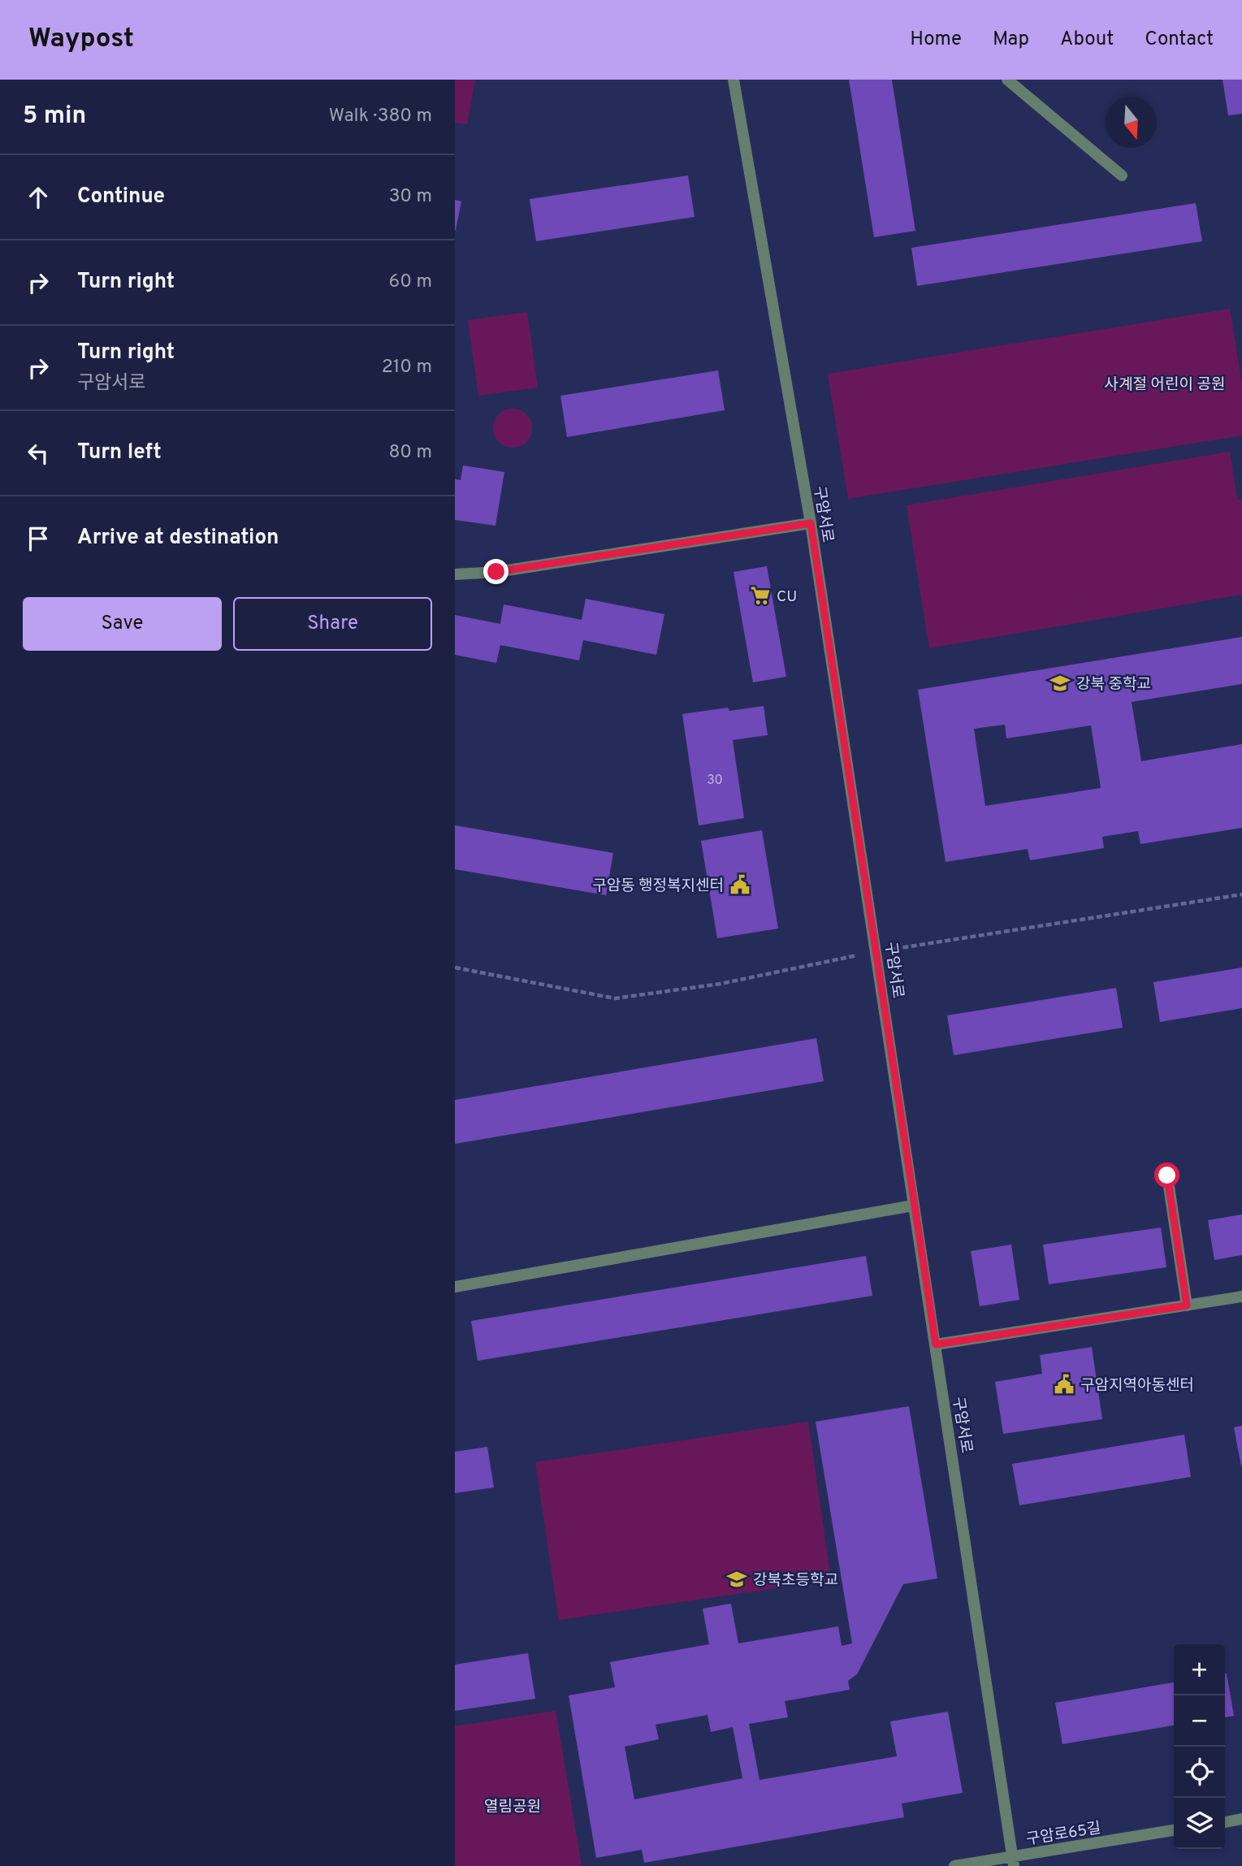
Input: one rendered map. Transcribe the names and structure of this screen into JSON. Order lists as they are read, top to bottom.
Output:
{
  "streets": {
    "street": ["구암서로", "구암로65길"]
  },
  "crossings": [
    ["구암서로", "구암로65길"]
  ],
  "parks": ["사계절 어린이 공원", "열림공원"],
  "places": {
    "supermarket": ["CU"],
    "school or university": ["강북 중학교", "강북초등학교"],
    "public building": ["구암동 행정복지센터", "구암지역아동센터"]
  },
  "house_numbers": ["30"],
  "north": "bottom",
  "page": {
    "header": "Waypost",
    "nav": [
      "Home",
      "Map",
      "About",
      "Contact"
    ],
    "heading": ["5 min", "Walk · 380 m"],
    "list": [
      ["Continue", "30 m"],
      ["Turn right", "60 m"],
      ["Turn right", "구암서로", "210 m"],
      ["Turn left", "80 m"],
      "Arrive at destination"
    ],
    "buttons": ["Save", "Share"],
    "map_buttons": ["+", "−"]
  }
}
